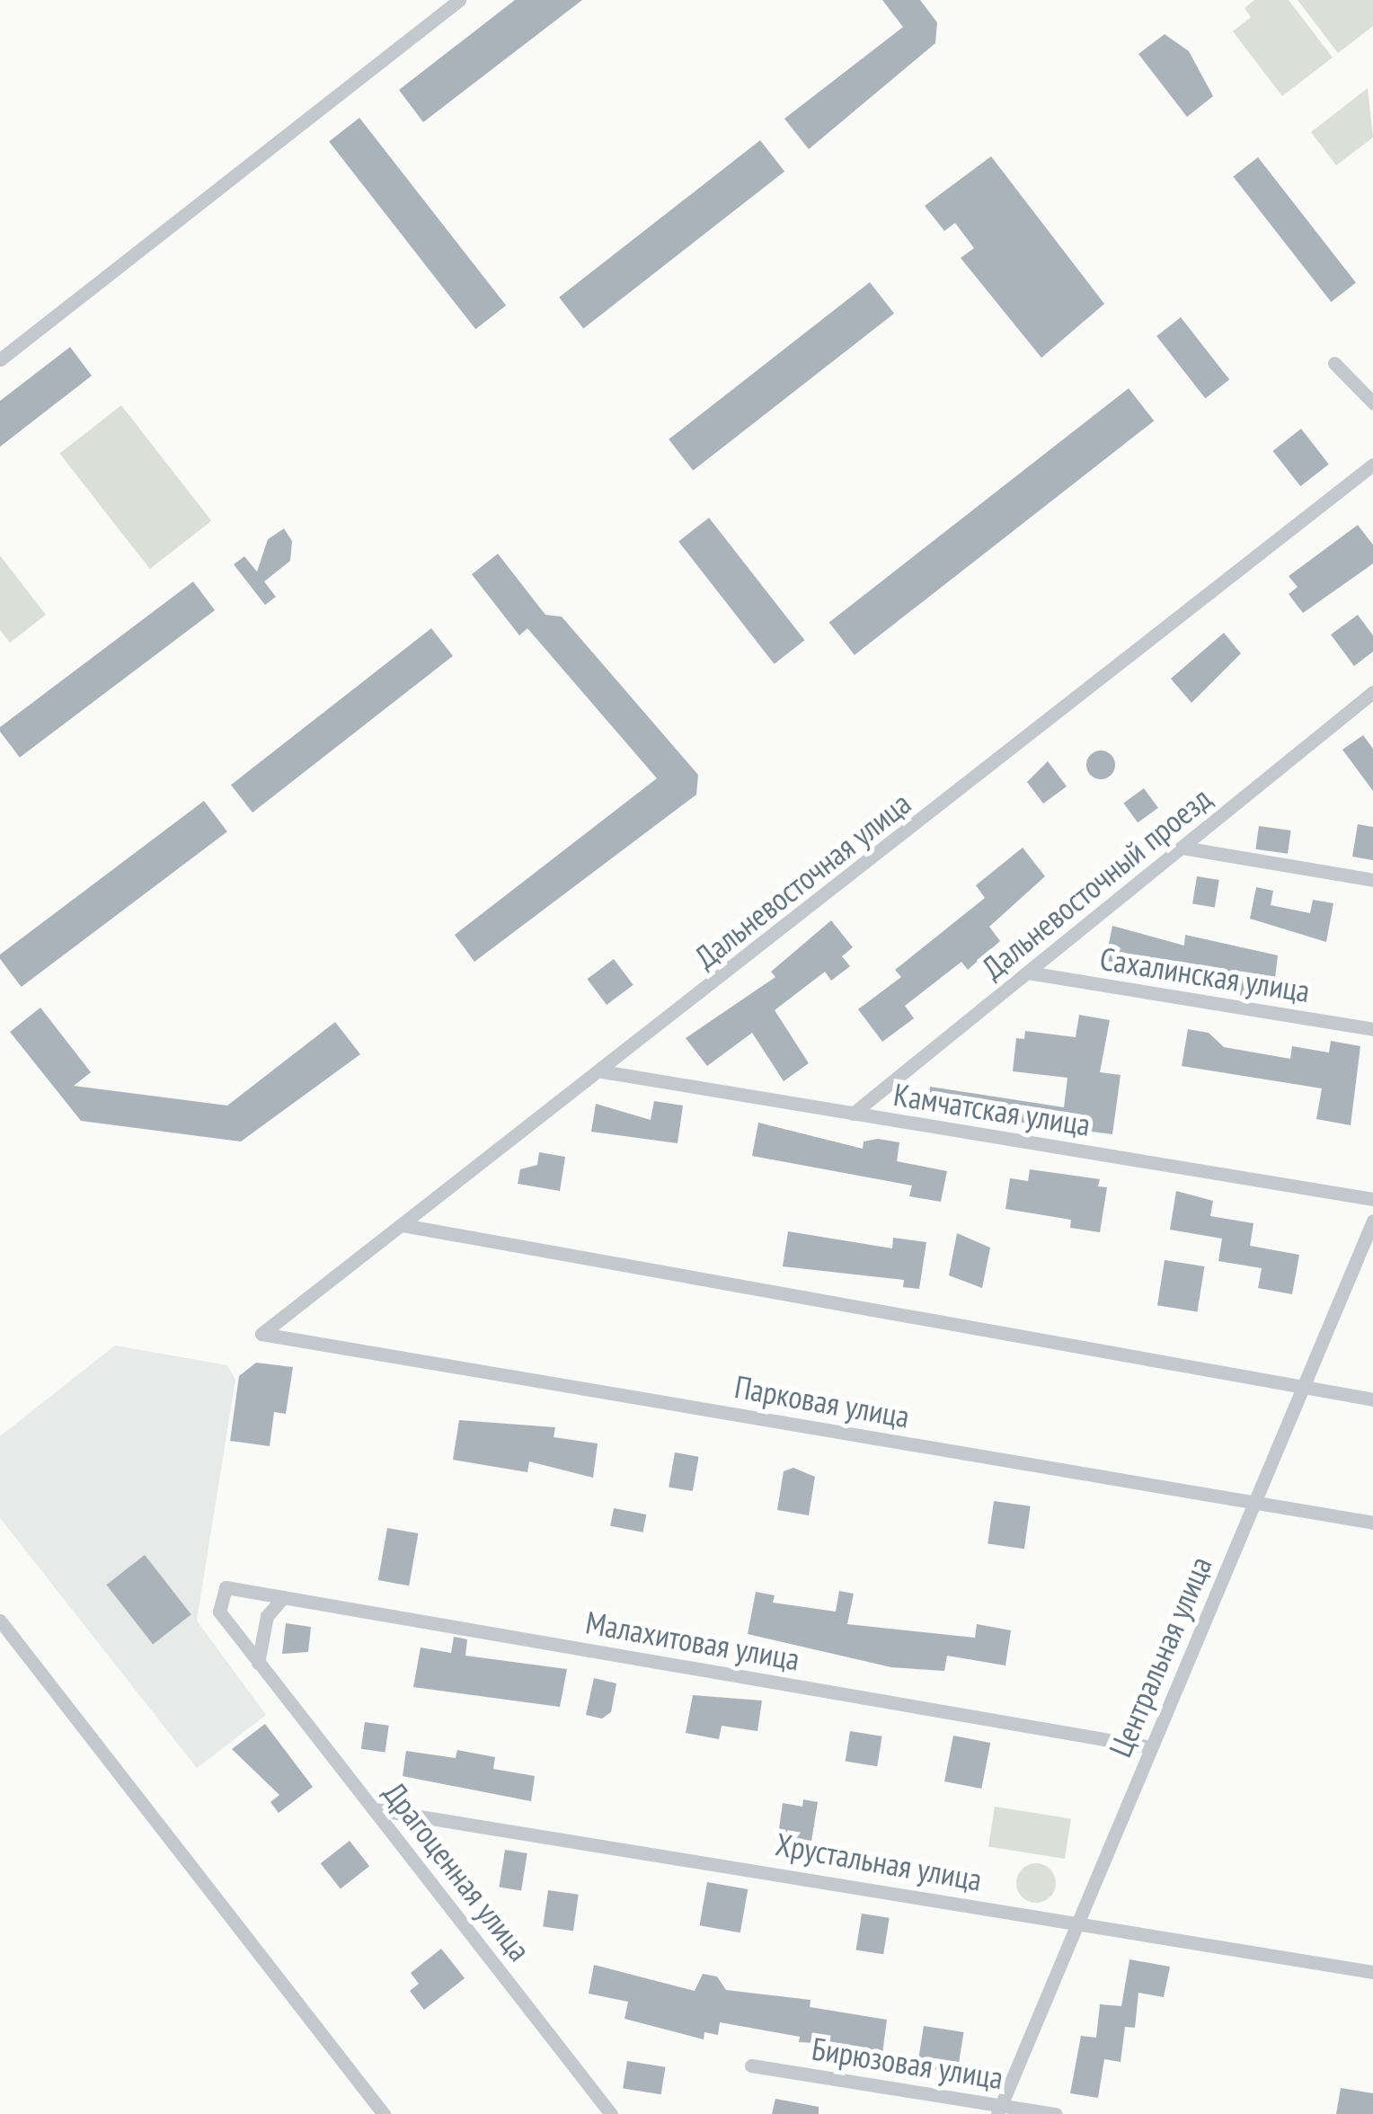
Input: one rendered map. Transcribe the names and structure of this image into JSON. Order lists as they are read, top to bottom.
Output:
{
  "streets": {
    "street": [
      "Дальневосточная улица",
      "Дальневосточный проезд",
      "Сахалинская улица",
      "Камчатская улица",
      "Парковая улица",
      "Малахитовая улица",
      "Центральная улица",
      "Хрустальная улица",
      "Драгоценная улица",
      "Бирюзовая улица"
    ]
  },
  "crossings": [
    ["Дальневосточная улица", "Камчатская улица"],
    ["Дальневосточная улица", "Парковая улица"],
    ["Дальневосточный проезд", "Сахалинская улица"],
    ["Дальневосточный проезд", "Камчатская улица"],
    ["Парковая улица", "Центральная улица"],
    ["Малахитовая улица", "Центральная улица"],
    ["Малахитовая улица", "Драгоценная улица"],
    ["Центральная улица", "Хрустальная улица"],
    ["Центральная улица", "Бирюзовая улица"],
    ["Хрустальная улица", "Драгоценная улица"]
  ]
}
